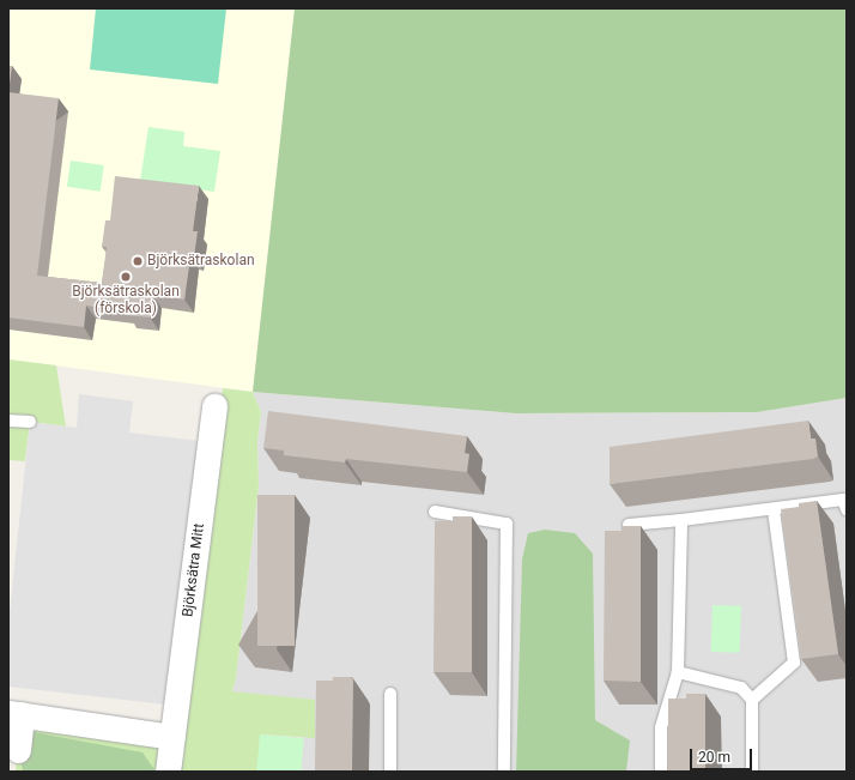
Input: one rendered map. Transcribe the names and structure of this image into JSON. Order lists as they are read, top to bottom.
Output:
{
  "streets": {
    "street": ["Björksätra Mitt"]
  },
  "places": ["Björksätraskolan", "Björksätraskolan (förskola)"],
  "scale_bar": "20 m"
}
